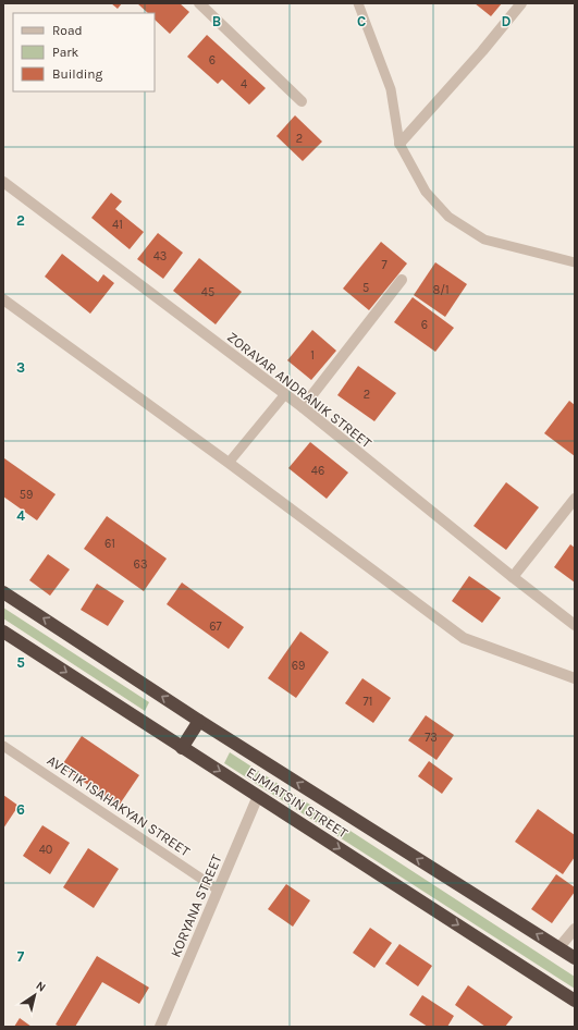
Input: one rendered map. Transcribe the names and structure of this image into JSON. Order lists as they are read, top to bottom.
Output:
{
  "streets": {
    "highway": ["EJMIATSIN STREET"],
    "street": ["ZORAVAR ANDRANIK STREET", "KORYANA STREET"],
    "lane": ["AVETIK ISAHAKYAN STREET"]
  },
  "crossings": [
    ["EJMIATSIN STREET", "KORYANA STREET"],
    ["AVETIK ISAHAKYAN STREET", "KORYANA STREET"]
  ],
  "house_numbers": [
    "6",
    "4",
    "2",
    "41",
    "43",
    "7",
    "5",
    "8/1",
    "45",
    "6",
    "1",
    "2",
    "46",
    "59",
    "61",
    "63",
    "67",
    "69",
    "71",
    "73",
    "40"
  ],
  "legend": ["Road", "Park", "Building"],
  "north": "top right",
  "grid": {
    "columns": ["B", "C", "D"],
    "rows": [
      "2",
      "3",
      "4",
      "5",
      "6",
      "7"
    ]
  }
}
